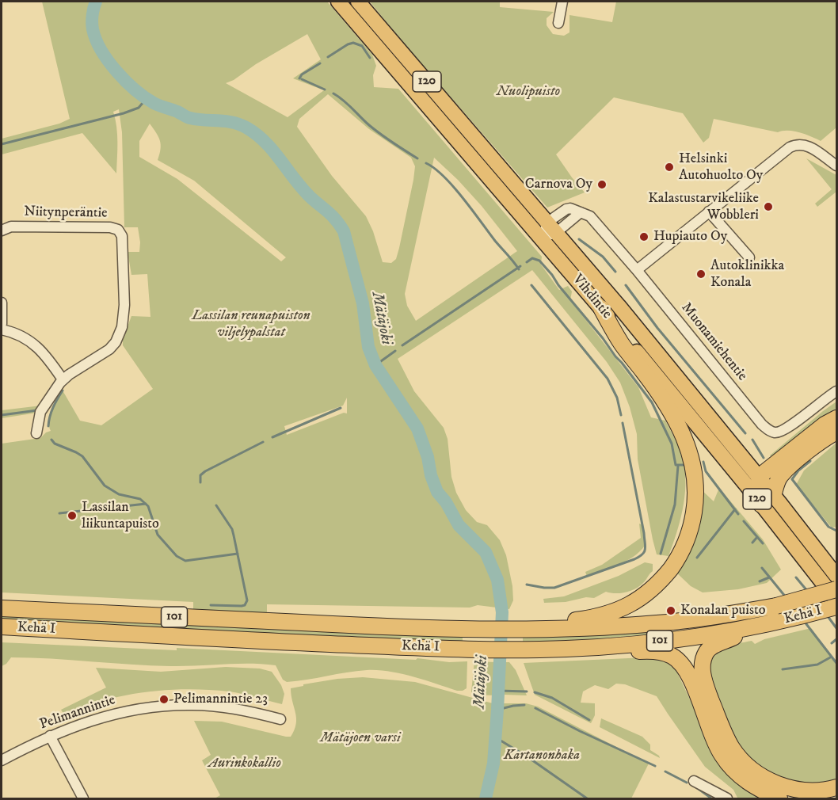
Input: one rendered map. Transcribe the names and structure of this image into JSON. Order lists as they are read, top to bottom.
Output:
{
  "streets": {
    "highway": ["Kehä I", "101"],
    "main road": ["120", "Vihdintie"],
    "street": ["Niitynperäntie", "Muonamiehentie", "Pelimannintie"]
  },
  "crossings": [
    ["Vihdintie", "Muonamiehentie"]
  ],
  "water": ["Mätäjoki"],
  "parks": [
    "Nuolipuisto",
    "Lassilan reunapuiston viljelypalstat",
    "Mätäjoen varsi",
    "Kartanonhaka",
    "Aurinkokallio"
  ],
  "places": [
    "Helsinki Autohuolto Oy",
    "Carnova Oy",
    "Kalastustarvikeliike Wobbleri",
    "Hupiauto Oy",
    "Autoklinikka Konala",
    "Lassilan liikuntapuisto",
    "Konalan puisto",
    "Pelimannintie 23"
  ]
}
